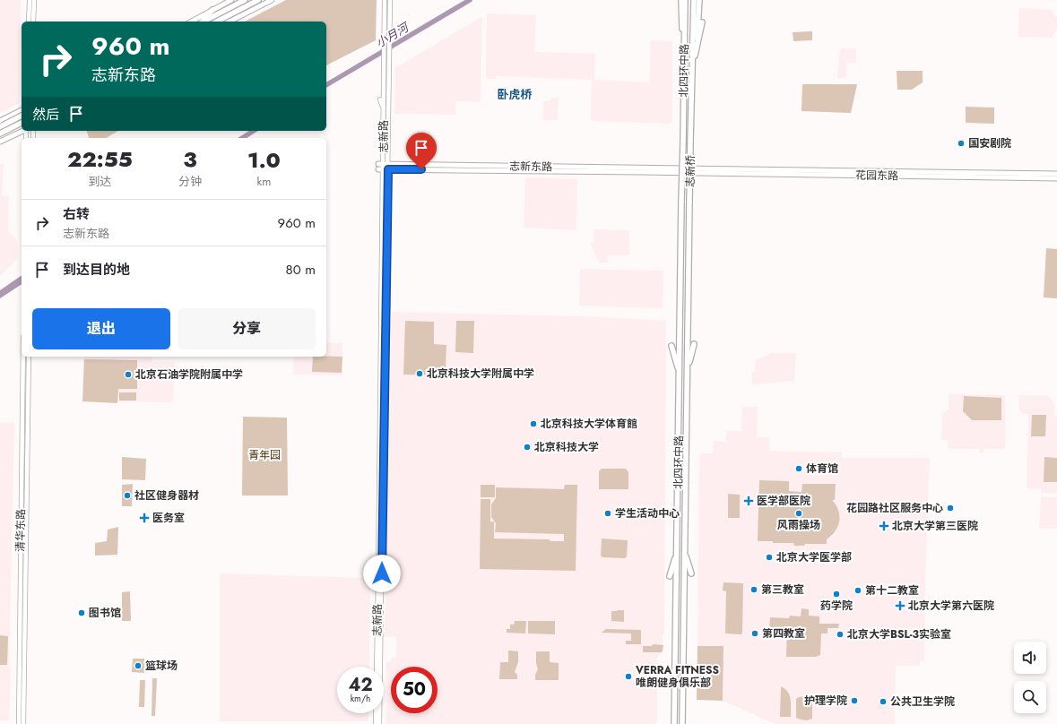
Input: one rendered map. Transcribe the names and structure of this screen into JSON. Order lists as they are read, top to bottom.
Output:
{
  "streets": {
    "highway": ["北四环中路", "志新桥"],
    "main road": [
      "志新路",
      "志新东路",
      "花园东路",
      "清华东路"
    ]
  },
  "crossings": [
    ["北四环中路", "志新桥"],
    ["志新路", "志新东路"],
    ["志新东路", "花园东路"]
  ],
  "districts": ["卧虎桥"],
  "water": ["小月河"],
  "parks": ["青年园"],
  "places": {
    "other": [
      "国安剧院",
      "北京科技大学附属中学",
      "北京石油学院附属中学",
      "北京科技大学体育館",
      "北京科技大学",
      "体育馆",
      "社区健身器材",
      "花园路社区服务中心",
      "学生活动中心",
      "风雨操场",
      "北京大学医学部",
      "第三教室",
      "第十二教室",
      "药学院",
      "图书馆",
      "第四教室",
      "北京大学BSL-3实验室",
      "篮球场",
      "VERRA FITNESS 唯朗健身俱乐部",
      "护理学院",
      "公共卫生学院"
    ],
    "health": [
      "医学部医院",
      "医务室",
      "北京大学第三医院",
      "北京大学第六医院"
    ]
  },
  "page": {
    "turn": ["960 m", "志新东路"],
    "then": "然后",
    "eta": [
      "22:55",
      "到达",
      "3",
      "分钟",
      "1.0",
      "km"
    ],
    "list": [
      {
        "name": "右转",
        "note": "志新东路",
        "value": "960 m"
      },
      {
        "name": "到达目的地",
        "value": "80 m"
      }
    ],
    "buttons": ["退出", "分享"],
    "speed": "42 km/h",
    "limit": "50"
  }
}
